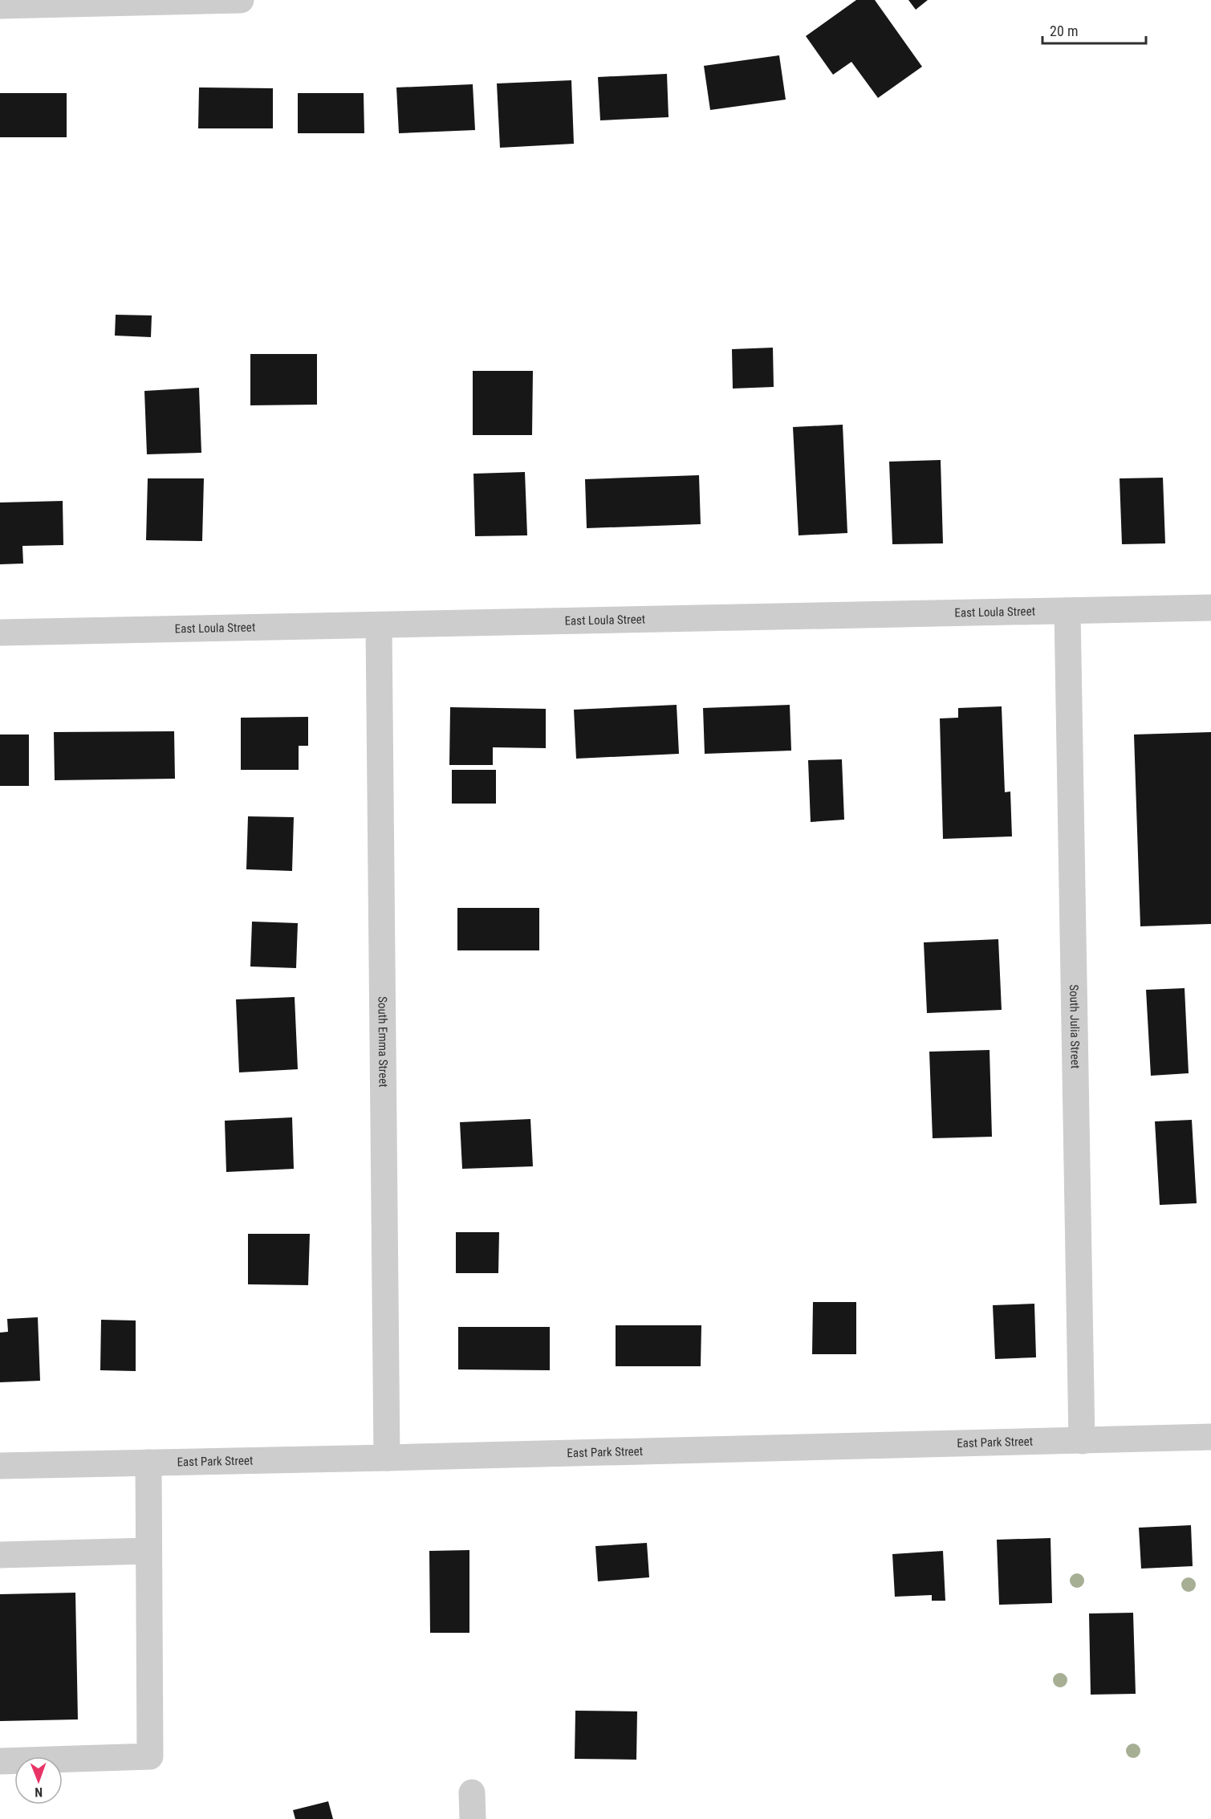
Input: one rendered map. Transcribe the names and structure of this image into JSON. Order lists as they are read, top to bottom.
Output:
{
  "streets": {
    "street": [
      "East Loula Street",
      "South Julia Street",
      "South Emma Street",
      "East Park Street"
    ]
  },
  "crossings": [
    ["East Loula Street", "South Julia Street"],
    ["East Loula Street", "South Emma Street"],
    ["South Julia Street", "East Park Street"],
    ["South Emma Street", "East Park Street"]
  ],
  "scale_bar": "20 m",
  "north": "bottom"
}
